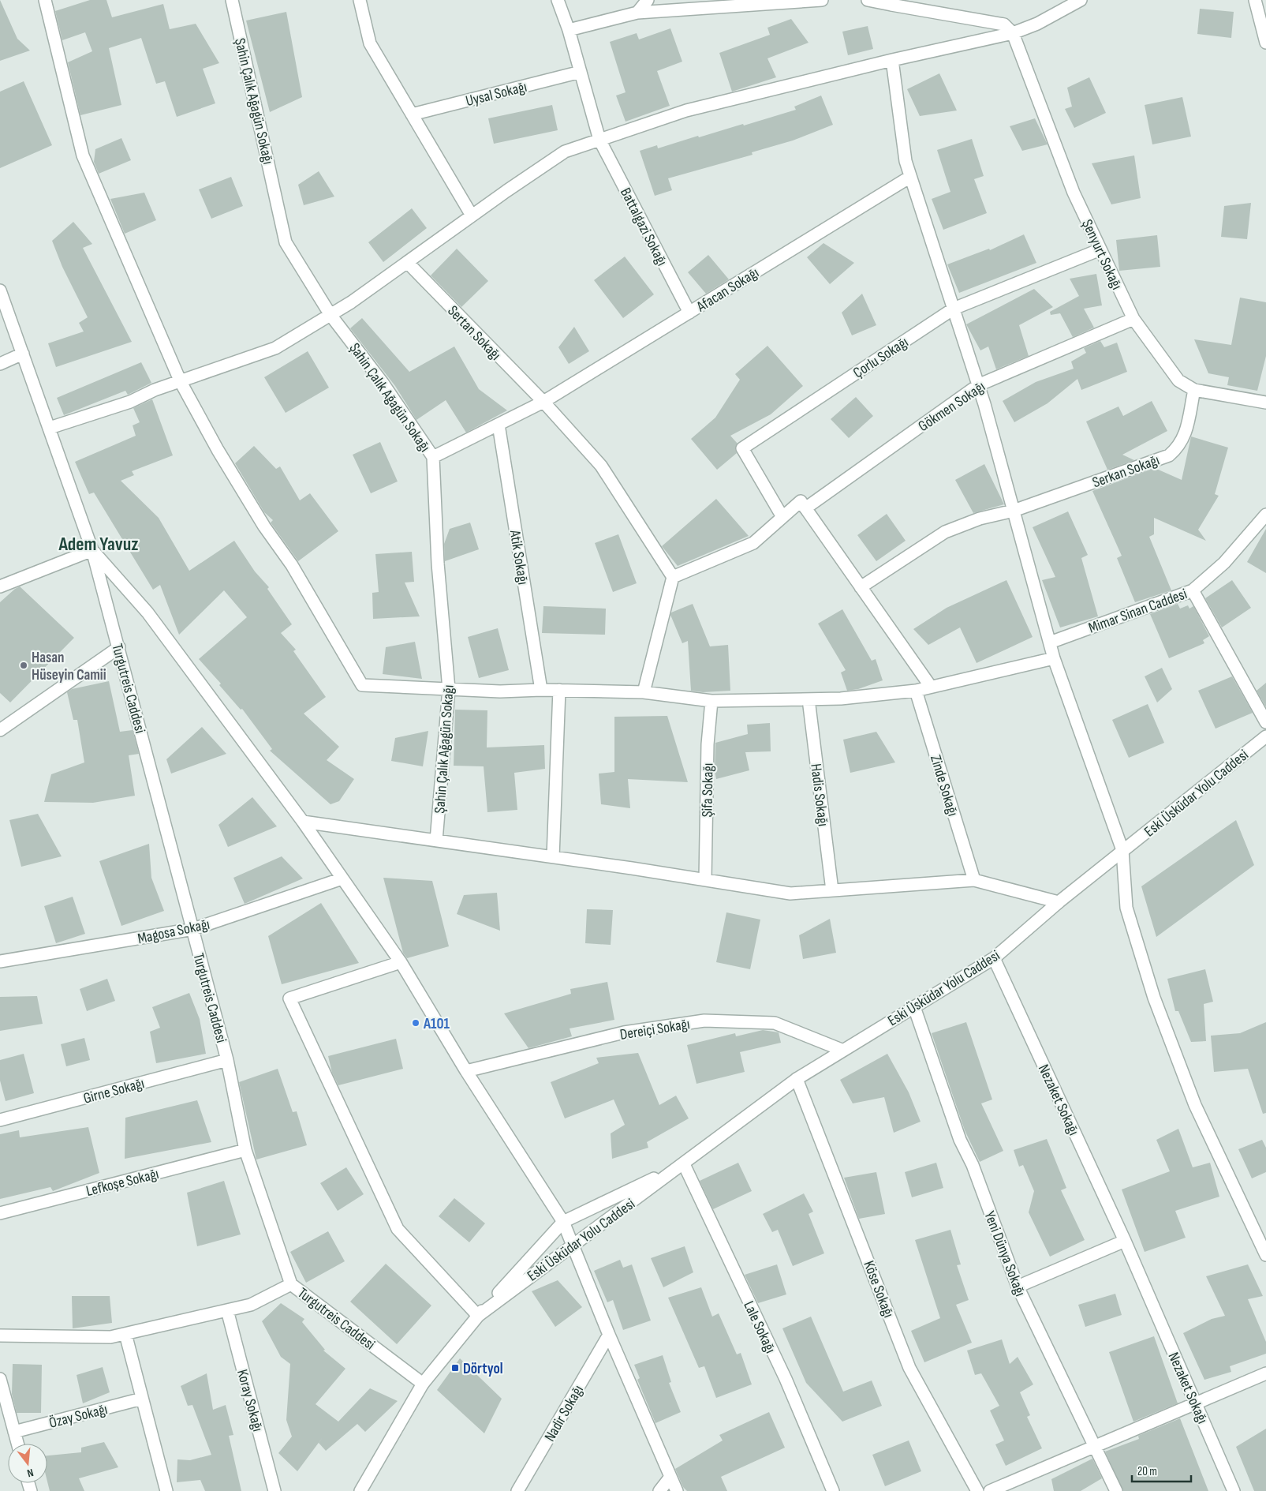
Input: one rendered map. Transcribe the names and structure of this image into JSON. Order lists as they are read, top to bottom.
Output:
{
  "streets": {
    "street": [
      "Uysal Sokağı",
      "Şahin Çalık Ağagün Sokağı",
      "Battalgazi Sokağı",
      "Şenyurt Sokağı",
      "Afacan Sokağı",
      "Sertan Sokağı",
      "Çorlu Sokağı",
      "Gökmen Sokağı",
      "Serkan Sokağı",
      "Atik Sokağı",
      "Mimar Sinan Caddesi",
      "Turgutreis Caddesi",
      "Zinde Sokağı",
      "Şifa Sokağı",
      "Eski Üsküdar Yolu Caddesi",
      "Hadis Sokağı",
      "Magosa Sokağı",
      "Dereiçi Sokağı",
      "Girne Sokağı",
      "Nezaket Sokağı",
      "Lefkoşe Sokağı",
      "Yeni Dünya Sokağı",
      "Köse Sokağı",
      "Lale Sokağı",
      "Koray Sokağı",
      "Nadir Sokağı",
      "Özay Sokağı"
    ]
  },
  "crossings": [
    ["Uysal Sokağı", "Battalgazi Sokağı"],
    ["Şahin Çalık Ağagün Sokağı", "Afacan Sokağı"],
    ["Battalgazi Sokağı", "Afacan Sokağı"],
    ["Şenyurt Sokağı", "Çorlu Sokağı"],
    ["Şenyurt Sokağı", "Gökmen Sokağı"],
    ["Şenyurt Sokağı", "Serkan Sokağı"],
    ["Afacan Sokağı", "Sertan Sokağı"],
    ["Afacan Sokağı", "Atik Sokağı"],
    ["Turgutreis Caddesi", "Eski Üsküdar Yolu Caddesi"],
    ["Turgutreis Caddesi", "Magosa Sokağı"],
    ["Turgutreis Caddesi", "Girne Sokağı"],
    ["Turgutreis Caddesi", "Lefkoşe Sokağı"],
    ["Eski Üsküdar Yolu Caddesi", "Dereiçi Sokağı"],
    ["Eski Üsküdar Yolu Caddesi", "Nezaket Sokağı"],
    ["Eski Üsküdar Yolu Caddesi", "Yeni Dünya Sokağı"],
    ["Eski Üsküdar Yolu Caddesi", "Köse Sokağı"],
    ["Eski Üsküdar Yolu Caddesi", "Lale Sokağı"]
  ],
  "districts": ["Adem Yavuz"],
  "places": {
    "other": ["Hasan Hüseyin Camii", "A101"],
    "transit": ["Dörtyol"]
  },
  "scale_bar": "20 m",
  "north": "bottom"
}
